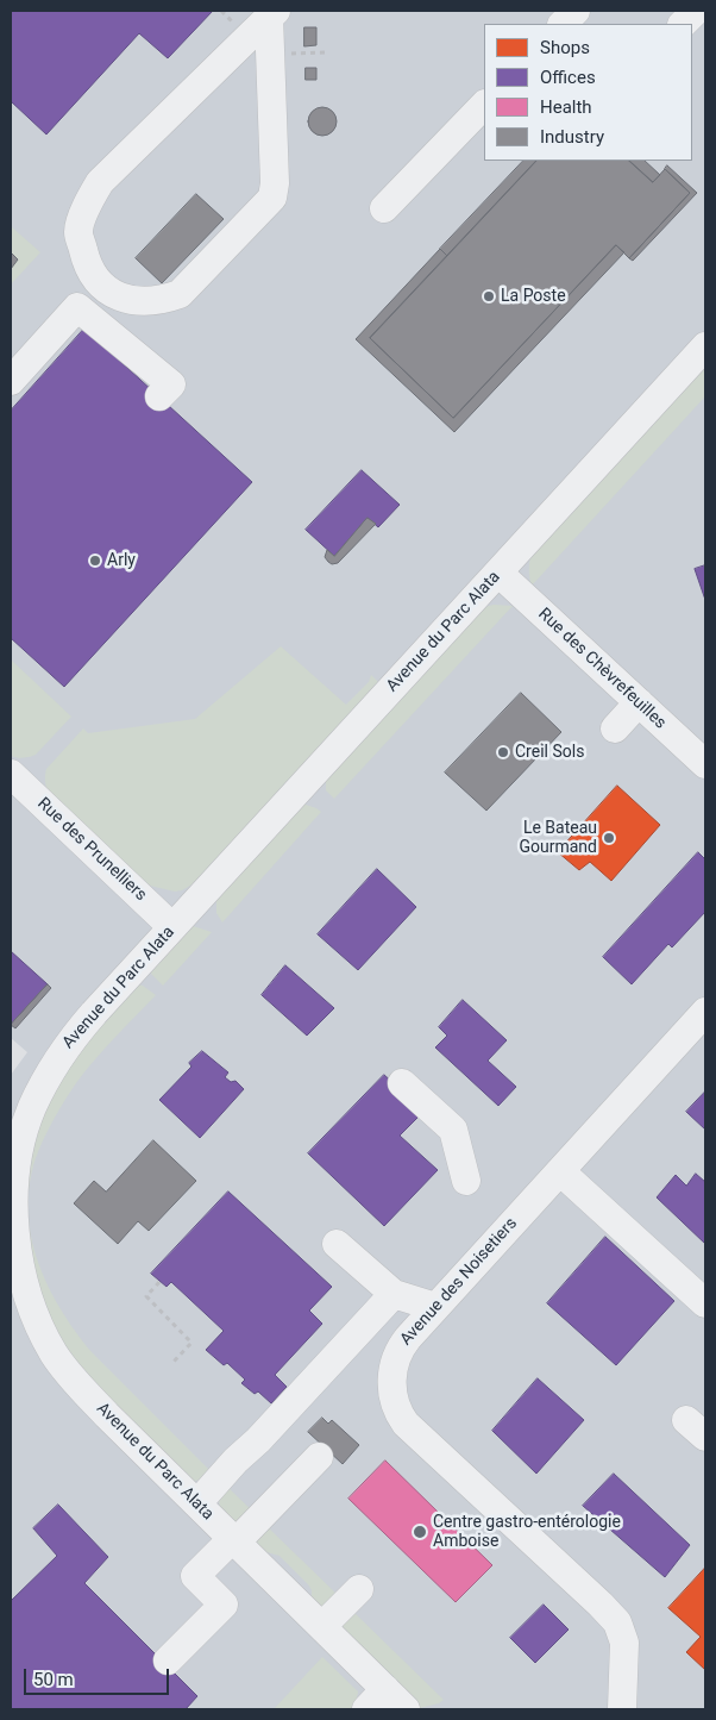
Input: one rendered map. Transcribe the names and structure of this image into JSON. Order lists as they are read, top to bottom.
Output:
{
  "streets": {
    "street": [
      "Avenue du Parc Alata",
      "Rue des Chèvrefeuilles",
      "Rue des Prunelliers",
      "Avenue des Noisetiers"
    ]
  },
  "crossings": [
    ["Avenue du Parc Alata", "Rue des Chèvrefeuilles"],
    ["Avenue du Parc Alata", "Rue des Prunelliers"]
  ],
  "places": [
    "La Poste",
    "Arly",
    "Creil Sols",
    "Le Bateau Gourmand",
    "Centre gastro-entérologie Amboise"
  ],
  "legend": [
    "Shops",
    "Offices",
    "Health",
    "Industry"
  ],
  "scale_bar": "50 m"
}
